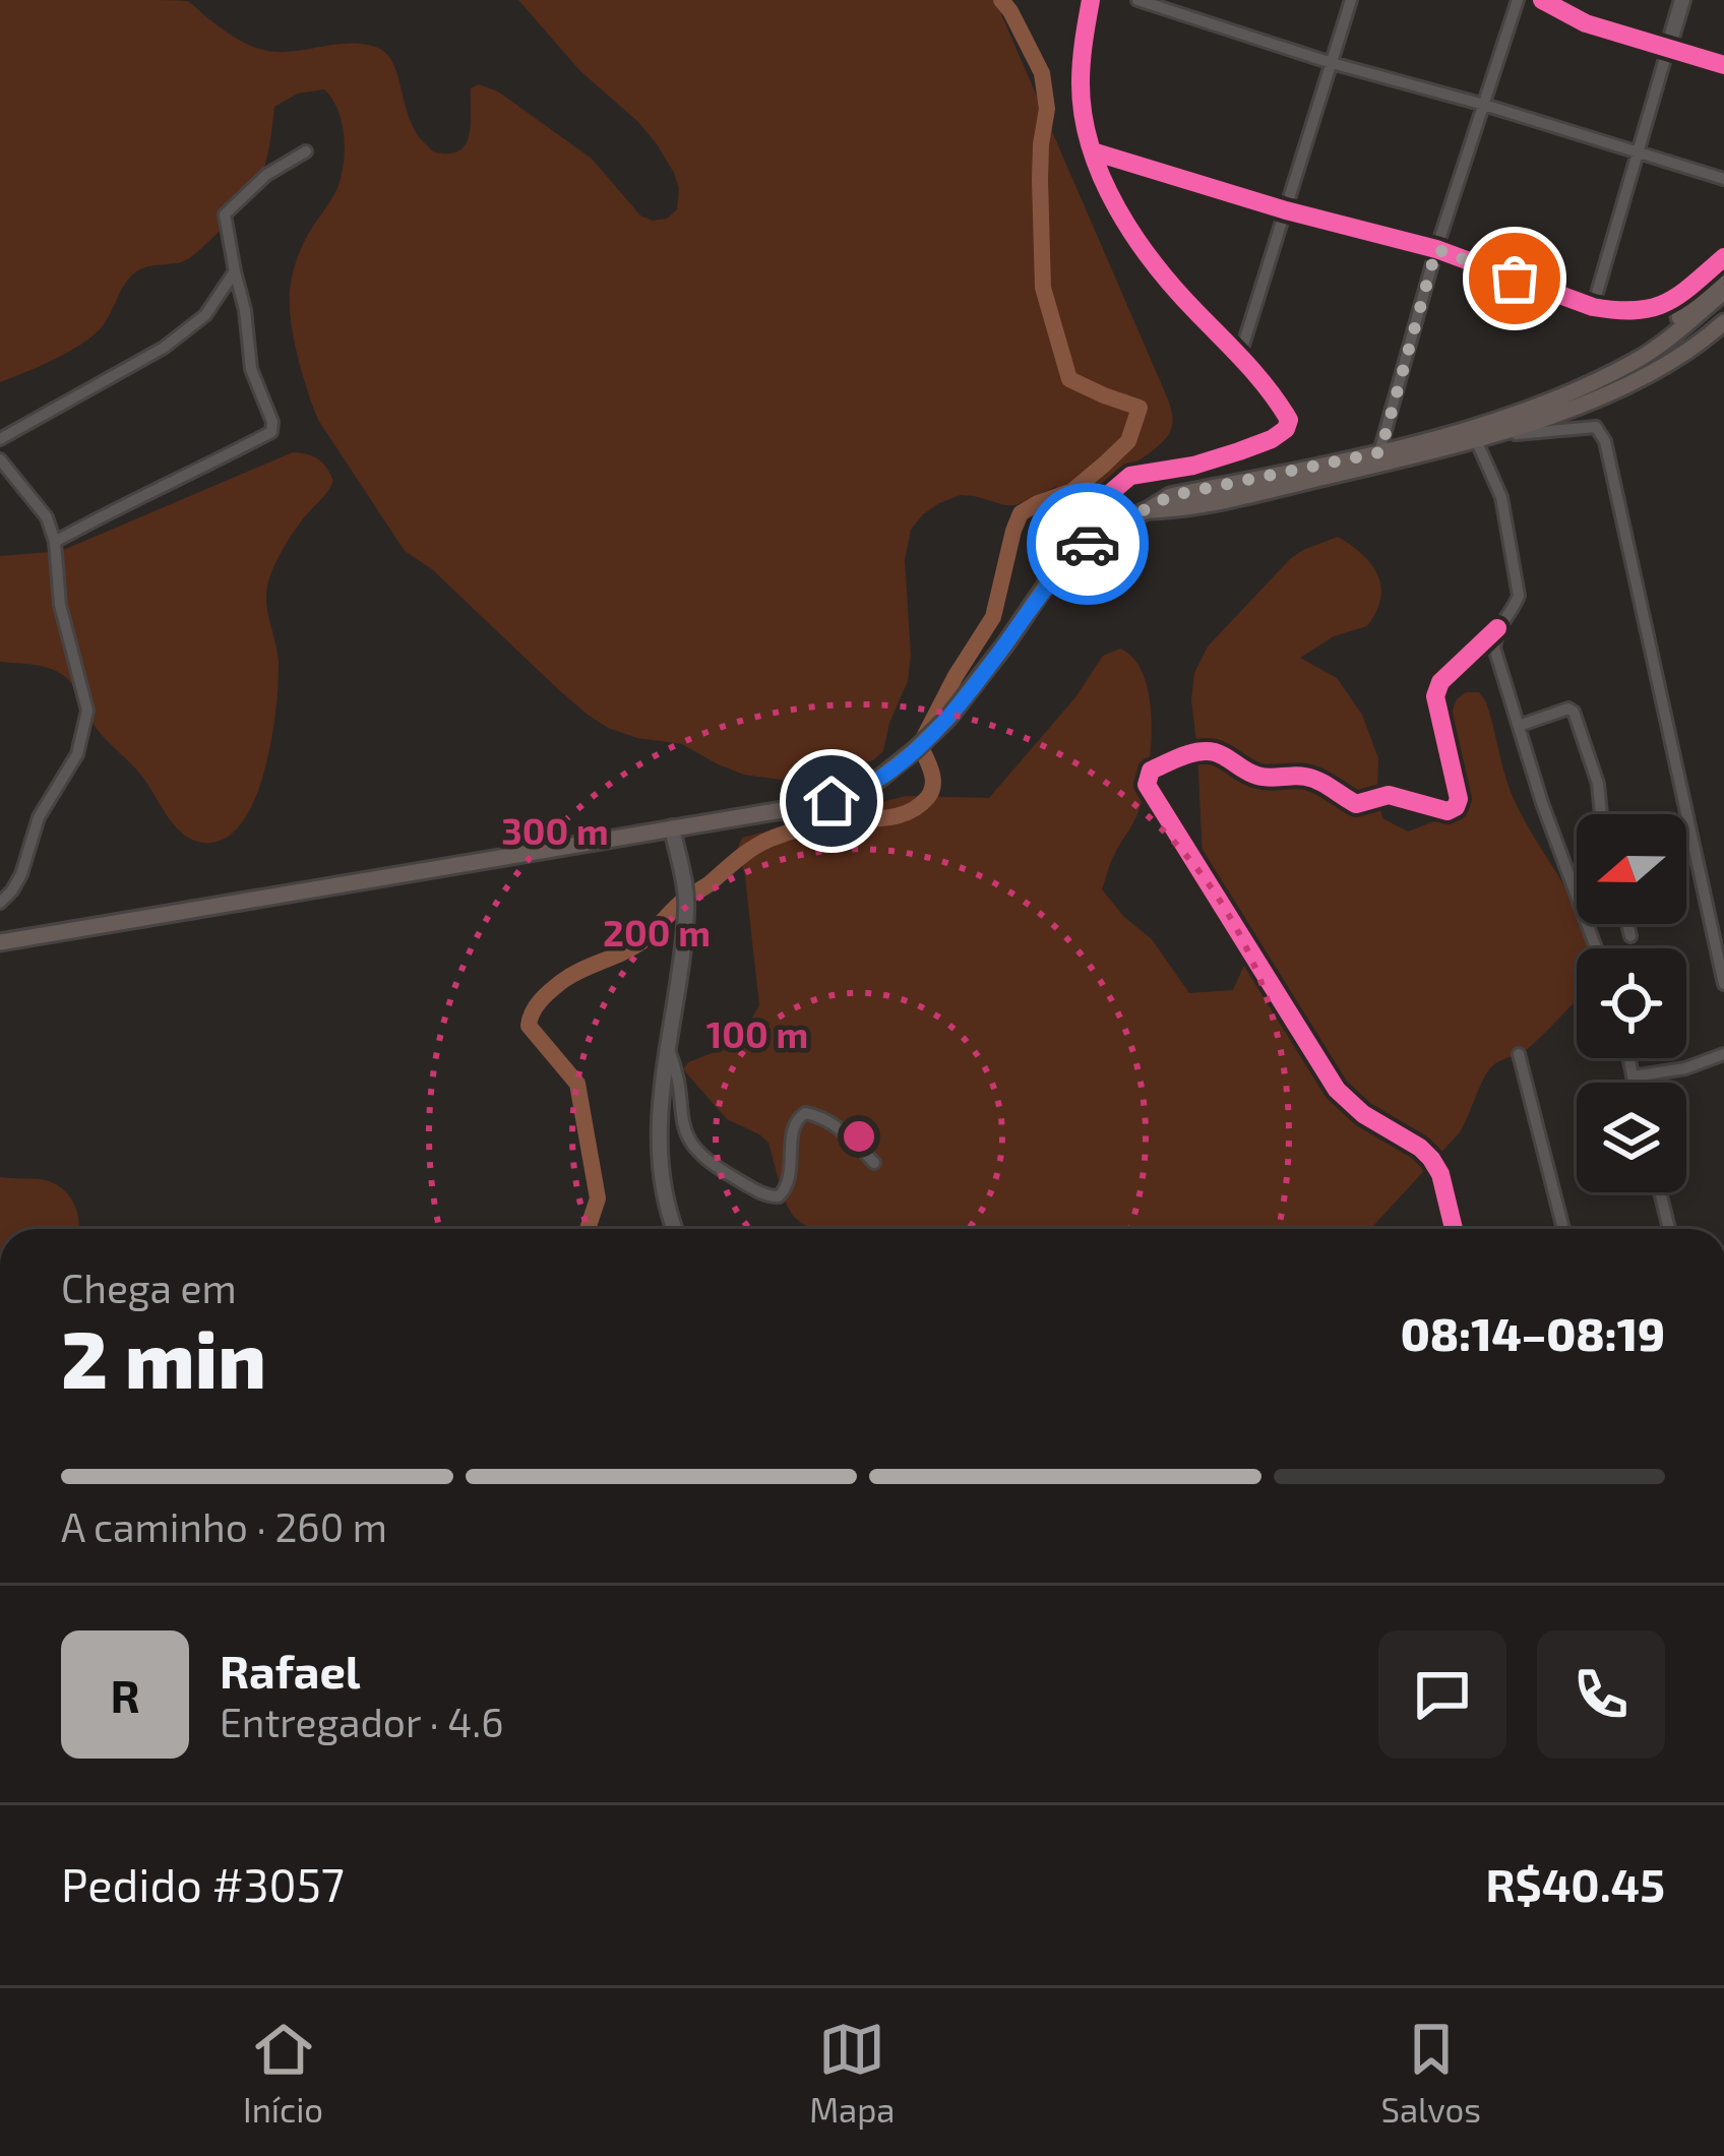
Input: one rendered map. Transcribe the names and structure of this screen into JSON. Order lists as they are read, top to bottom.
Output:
{
  "north": "left",
  "page": {
    "heading": ["2 min", "Chega em", "08:14–08:19"],
    "panel": [
      "Rafael",
      "Entregador · 4.6",
      "Pedido #3057",
      "R$40.45"
    ],
    "bar": "A caminho · 260 m",
    "round": "R",
    "tabs": ["Início", "Mapa", "Salvos"]
  },
  "rings": ["300 m", "200 m", "100 m"]
}
